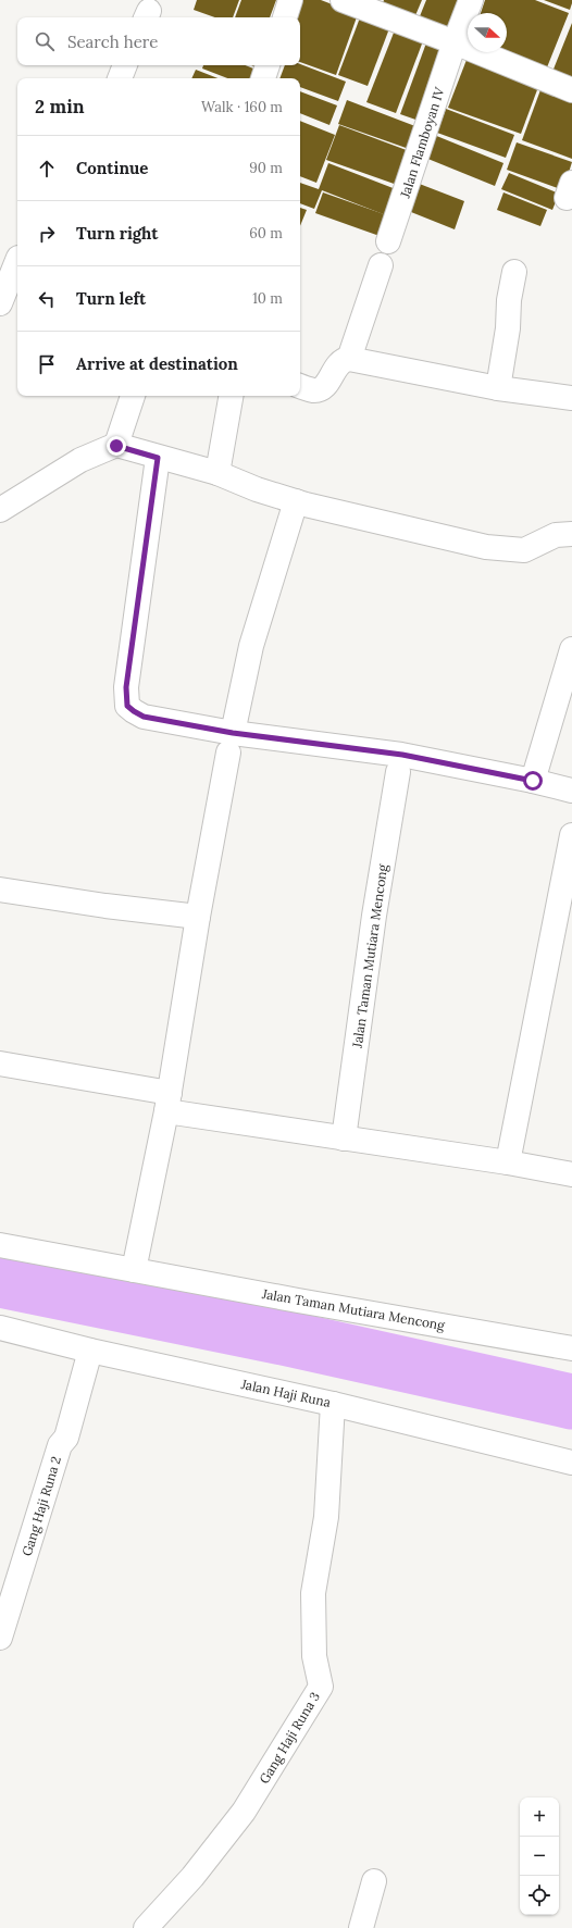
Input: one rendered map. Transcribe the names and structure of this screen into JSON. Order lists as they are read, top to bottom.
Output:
{
  "streets": {
    "street": [
      "Jalan Flamboyan IV",
      "Jalan Taman Mutiara Mencong",
      "Jalan Haji Runa",
      "Gang Haji Runa 2",
      "Gang Haji Runa 3"
    ]
  },
  "crossings": [
    ["Jalan Haji Runa", "Gang Haji Runa 2"],
    ["Jalan Haji Runa", "Gang Haji Runa 3"]
  ],
  "north": "right",
  "page": {
    "search": "Search here",
    "heading": ["2 min", "Walk · 160 m"],
    "list": [
      ["Continue", "90 m"],
      ["Turn right", "60 m"],
      ["Turn left", "10 m"],
      "Arrive at destination"
    ],
    "map_buttons": ["+", "−"]
  }
}
